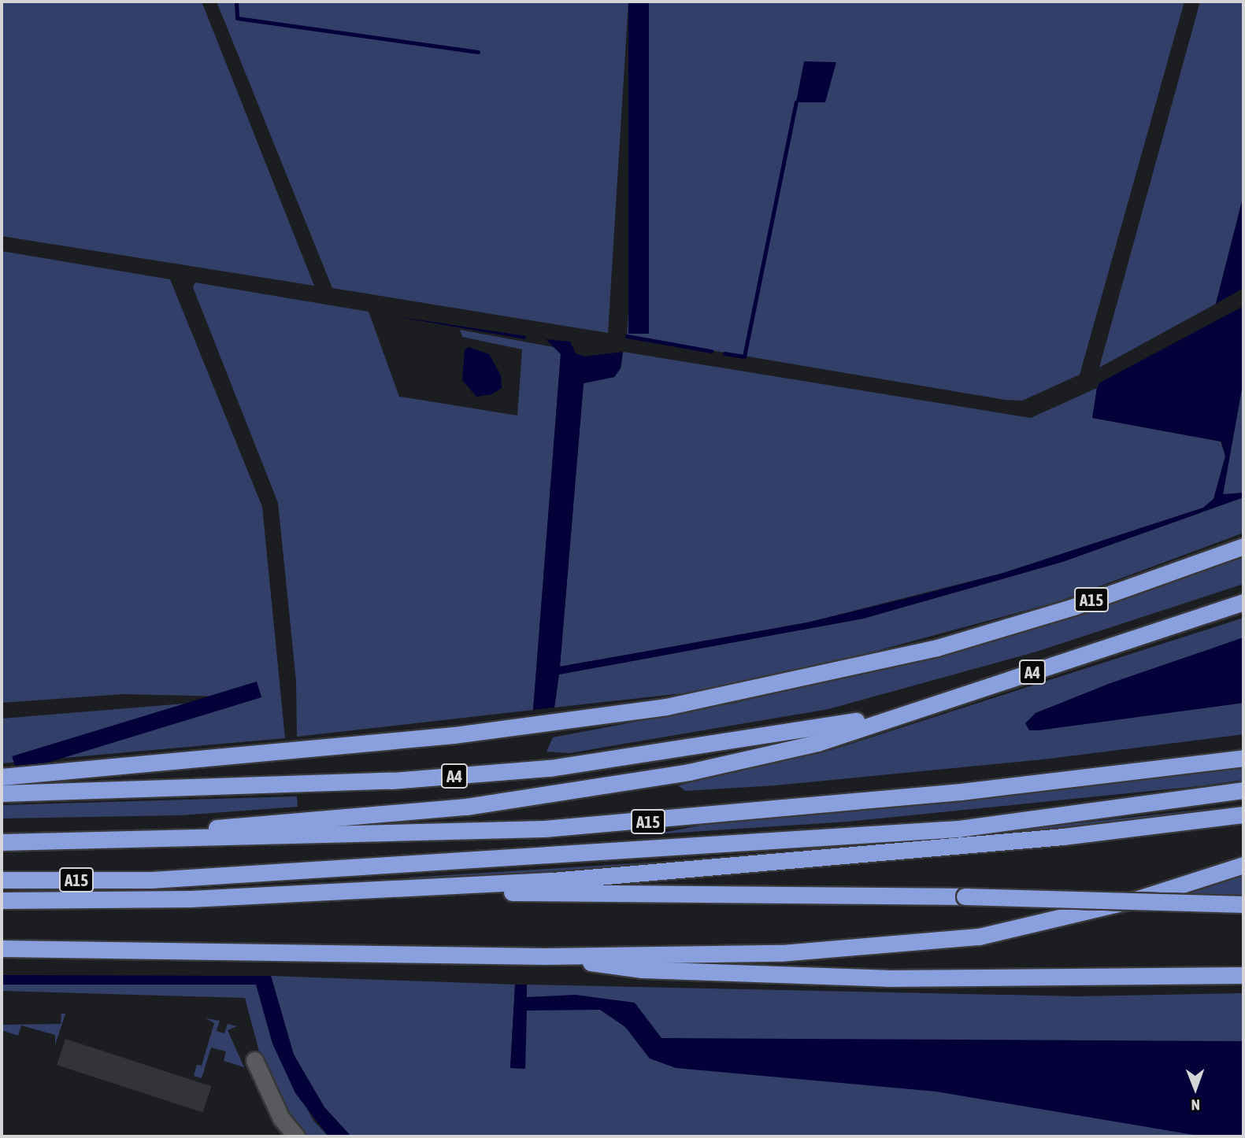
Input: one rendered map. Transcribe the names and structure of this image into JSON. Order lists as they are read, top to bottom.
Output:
{
  "streets": {
    "highway": ["A15", "A4"]
  },
  "crossings": [
    ["A15", "A4"]
  ],
  "north": "bottom"
}
